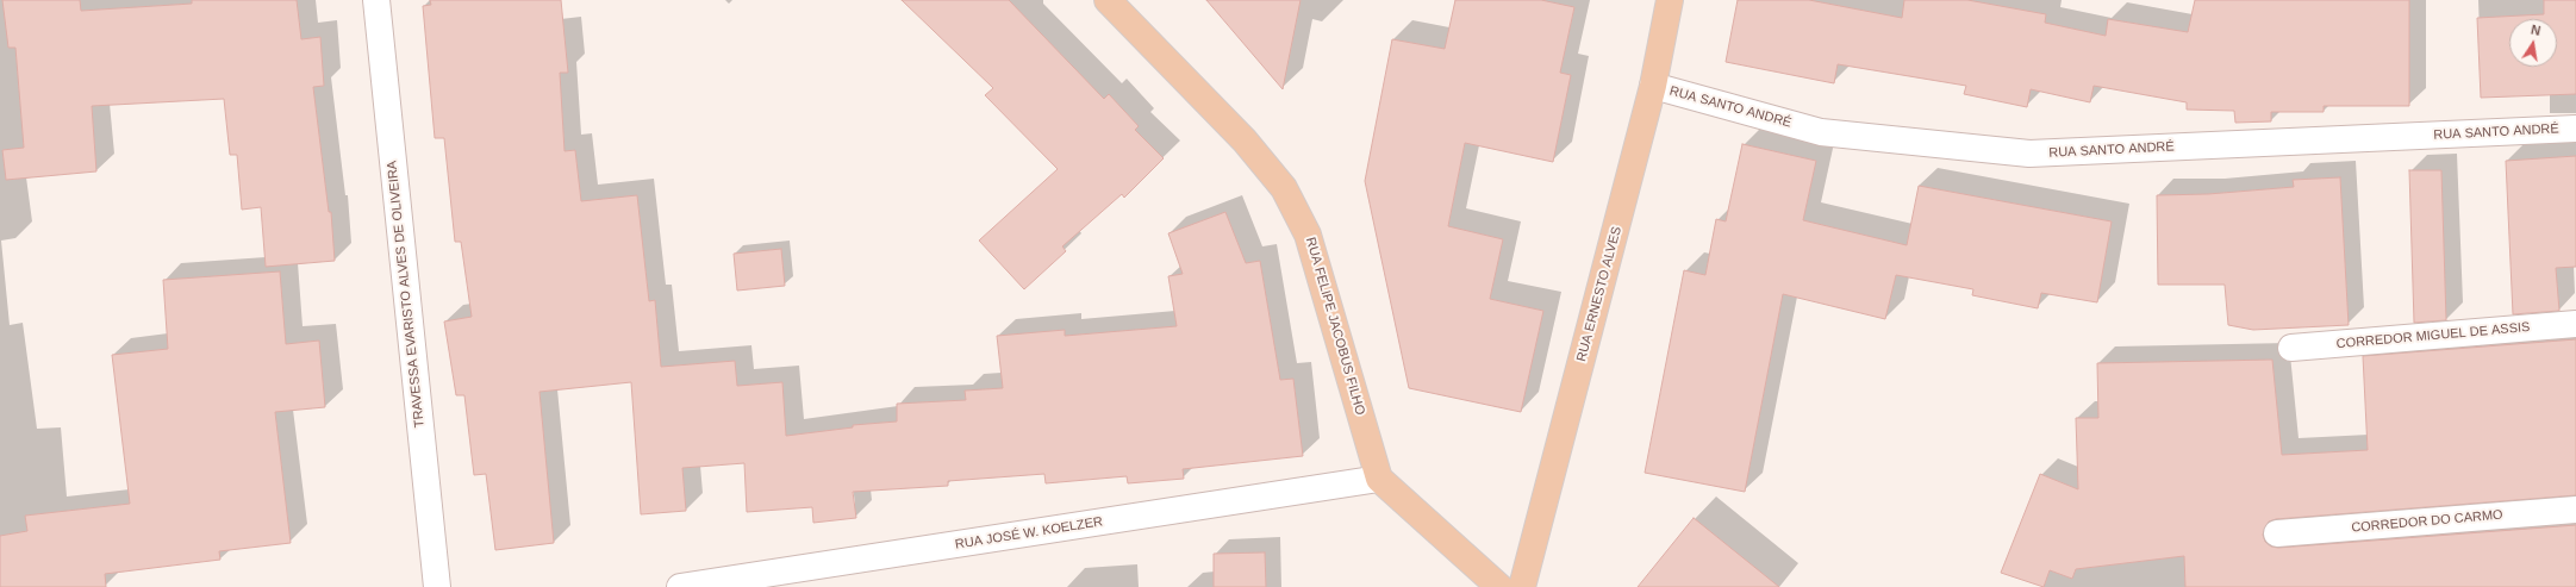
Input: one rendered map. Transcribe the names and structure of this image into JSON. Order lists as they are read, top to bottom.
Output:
{
  "streets": {
    "main road": ["RUA ERNESTO ALVES", "RUA FELIPE JACOBUS FILHO"],
    "street": [
      "RUA SANTO ANDRÉ",
      "TRAVESSA EVARISTO ALVES DE OLIVEIRA",
      "CORREDOR MIGUEL DE ASSIS",
      "CORREDOR DO CARMO",
      "RUA JOSÉ W. KOELZER"
    ]
  },
  "crossings": [
    ["RUA SANTO ANDRÉ", "RUA ERNESTO ALVES"],
    ["RUA FELIPE JACOBUS FILHO", "RUA JOSÉ W. KOELZER"]
  ],
  "north": "top"
}
